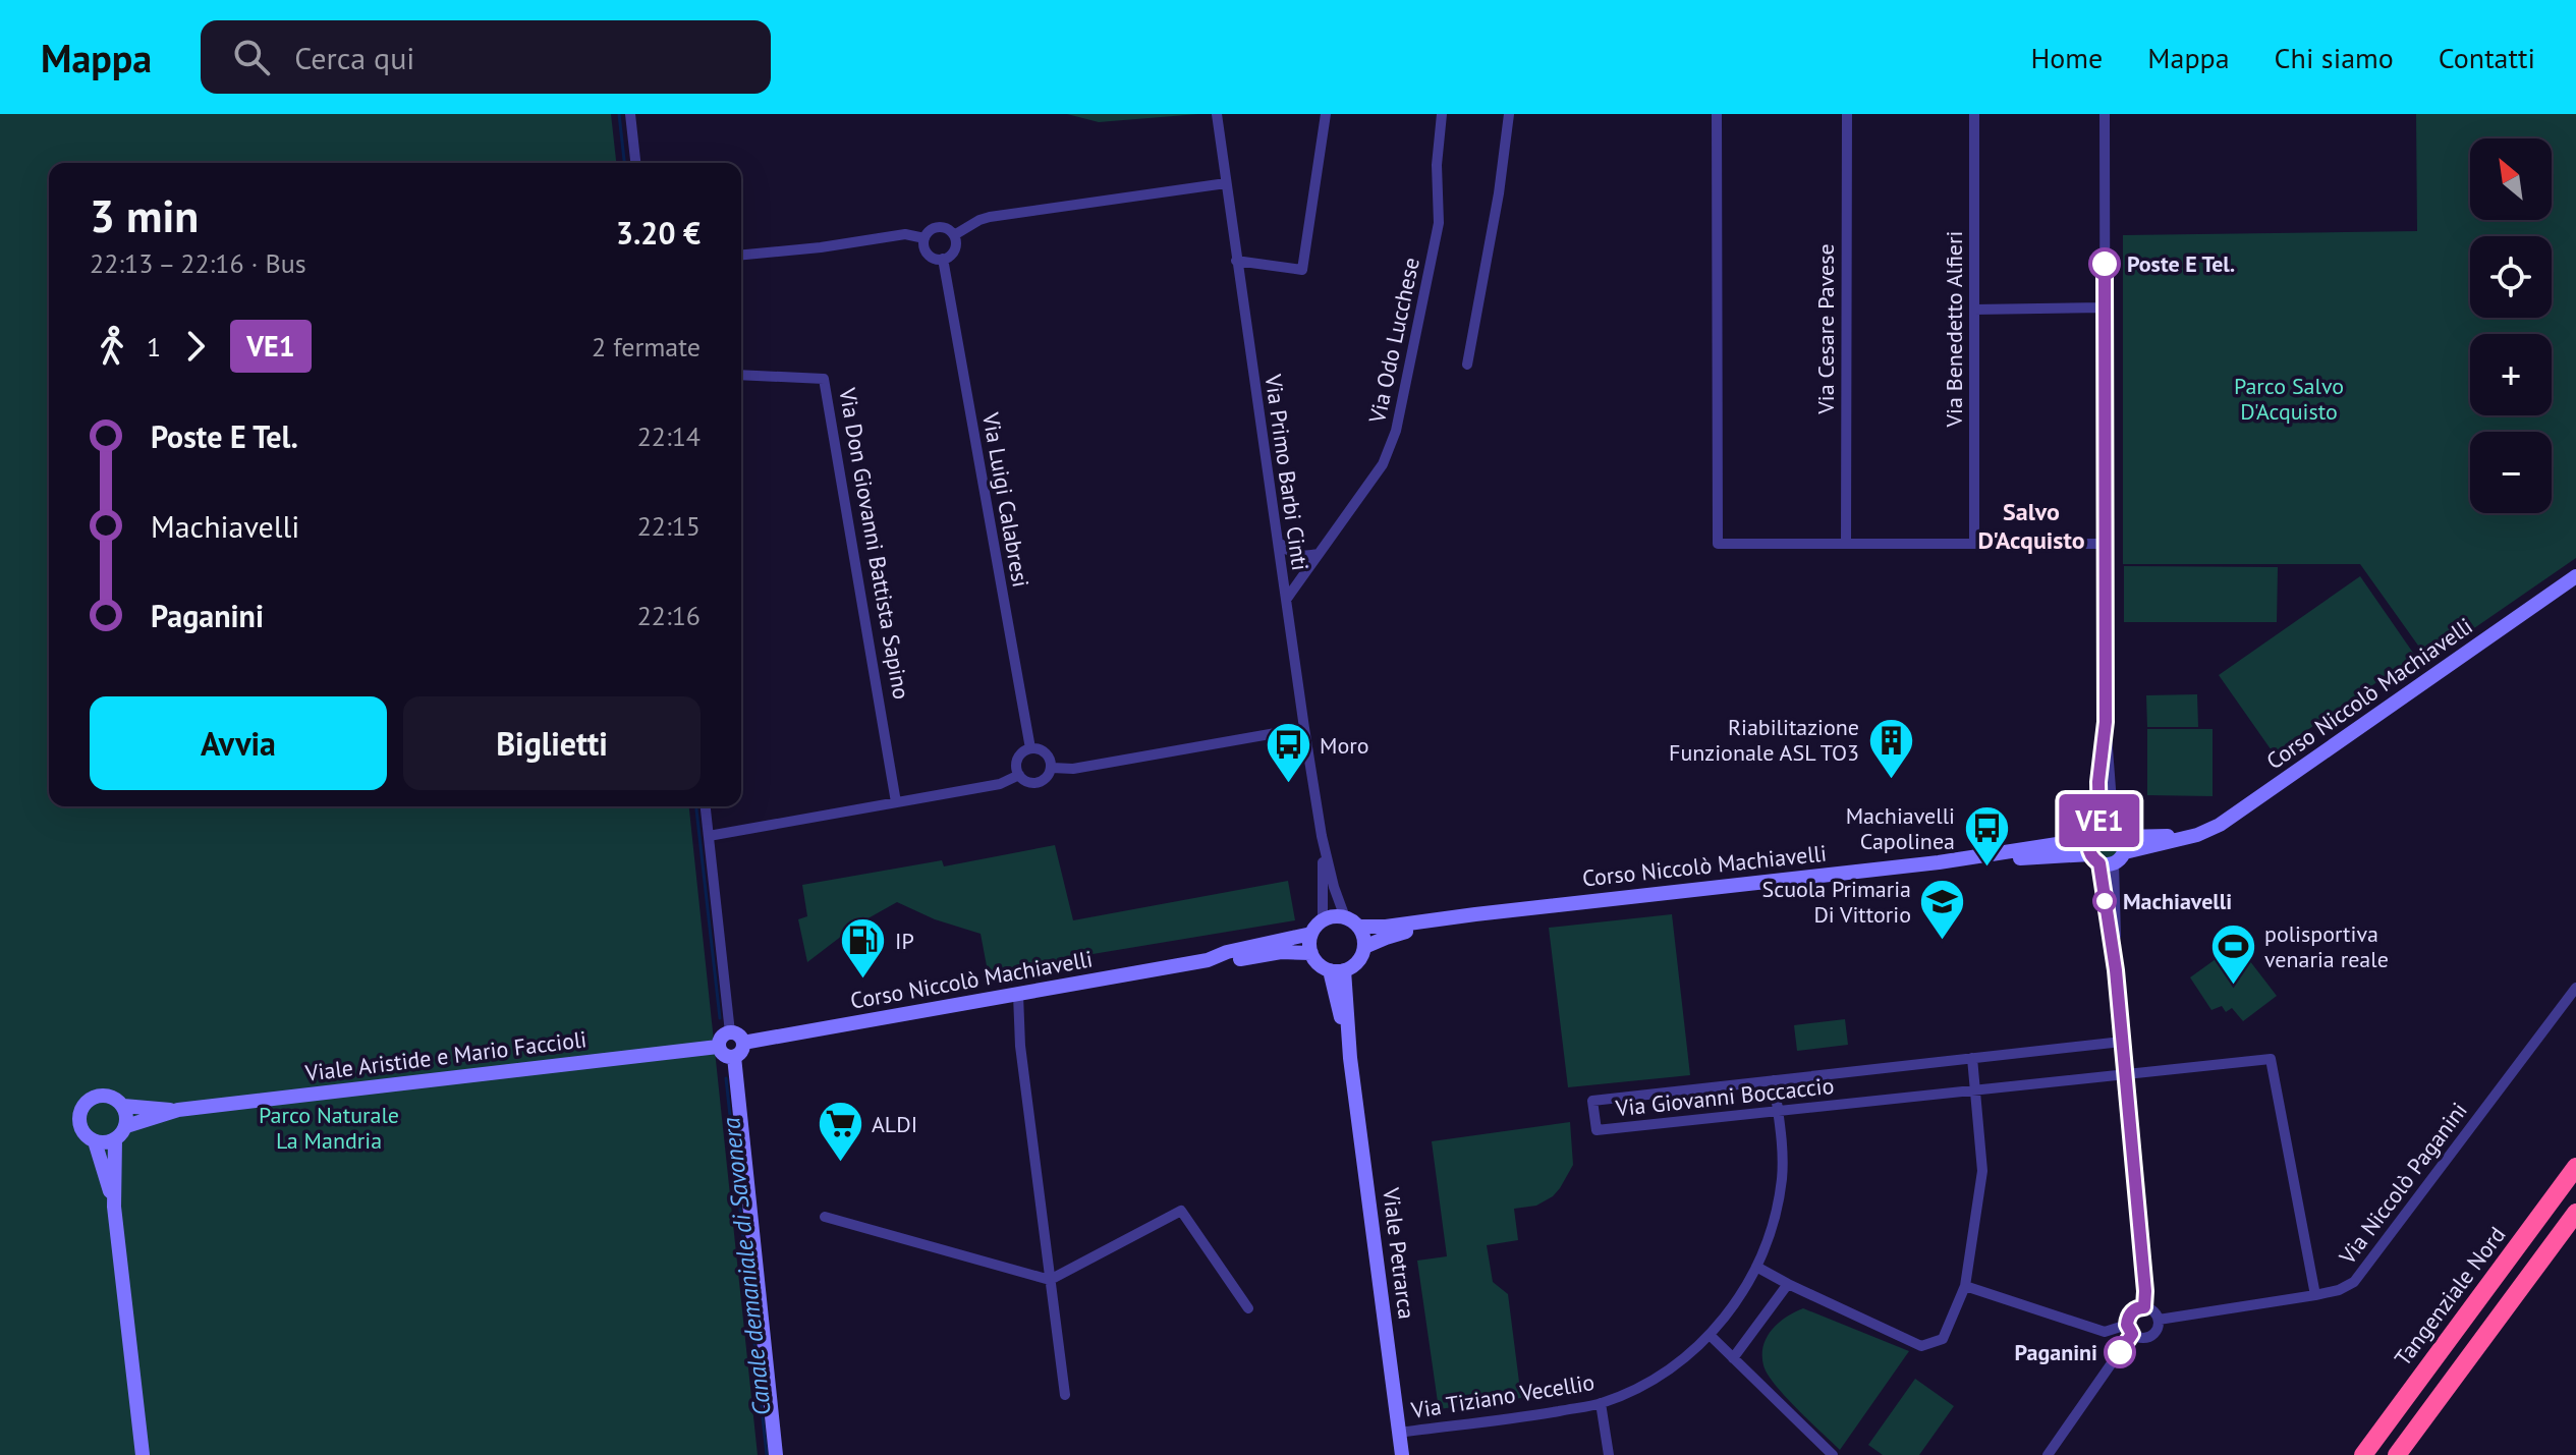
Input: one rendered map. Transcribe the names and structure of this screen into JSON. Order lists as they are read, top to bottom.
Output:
{
  "streets": {
    "highway": ["Tangenziale Nord"],
    "street": [
      "Via Cesare Pavese",
      "Via Benedetto Alfieri",
      "Via Odo Lucchese",
      "Via Primo Barbi Cinti",
      "Via Luigi Calabresi",
      "Via Don Giovanni Battista Sapino",
      "Corso Niccolò Machiavelli",
      "Viale Aristide e Mario Faccioli",
      "Via Giovanni Boccaccio",
      "Via Niccolò Paganini",
      "Viale Petrarca",
      "Via Tiziano Vecellio"
    ]
  },
  "crossings": [
    ["Via Odo Lucchese", "Via Primo Barbi Cinti"],
    ["Via Primo Barbi Cinti", "Corso Niccolò Machiavelli"],
    ["Via Primo Barbi Cinti", "Viale Petrarca"],
    ["Corso Niccolò Machiavelli", "Viale Aristide e Mario Faccioli"],
    ["Corso Niccolò Machiavelli", "Viale Petrarca"],
    ["Via Giovanni Boccaccio", "Via Niccolò Paganini"],
    ["Via Giovanni Boccaccio", "Via Tiziano Vecellio"],
    ["Viale Petrarca", "Via Tiziano Vecellio"]
  ],
  "districts": ["Salvo D'Acquisto"],
  "water": ["Canale demaniale di Savonera"],
  "parks": ["Parco Salvo D'Acquisto", "Parco Naturale La Mandria"],
  "places": {
    "other": ["Poste E Tel.", "Machiavelli", "Paganini"],
    "building": ["Riabilitazione Funzionale ASL TO3"],
    "bus stop": ["Moro", "Machiavelli Capolinea"],
    "school or university": ["Scuola Primaria Di Vittorio"],
    "fuel station": ["IP"],
    "sports": ["polisportiva venaria reale"],
    "supermarket": ["ALDI"]
  },
  "lines": ["bus line VE1"],
  "north": "top left",
  "page": {
    "header": "Mappa",
    "search": "Cerca qui",
    "nav": [
      "Home",
      "Mappa",
      "Chi siamo",
      "Contatti"
    ],
    "on_map": "VE1",
    "map_buttons": ["+", "−"],
    "heading": ["3 min", "22:13 – 22:16 · Bus", "3.20 €"],
    "legs": ["1", "VE1", "2 fermate"],
    "list": [
      {
        "name": "Poste E Tel.",
        "value": "22:14"
      },
      {
        "name": "Machiavelli",
        "value": "22:15"
      },
      {
        "name": "Paganini",
        "value": "22:16"
      }
    ],
    "buttons": ["Avvia", "Biglietti"]
  }
}
